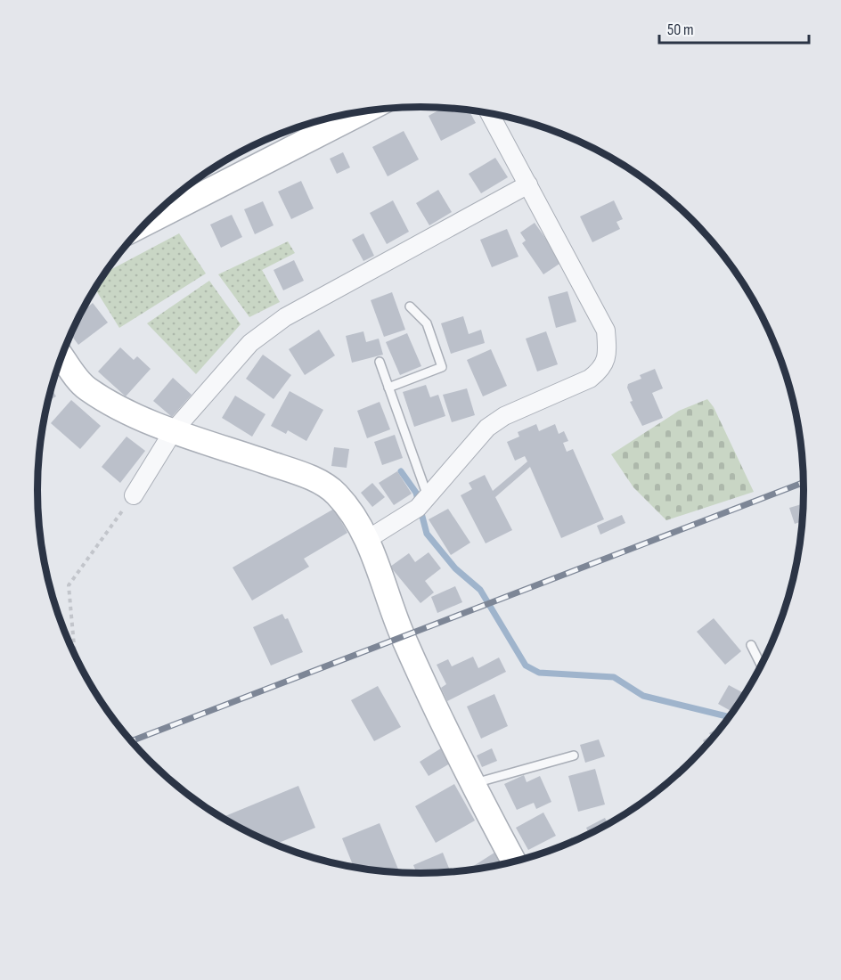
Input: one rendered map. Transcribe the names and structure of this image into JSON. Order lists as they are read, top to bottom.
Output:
{
  "scale_bar": "50 m"
}
